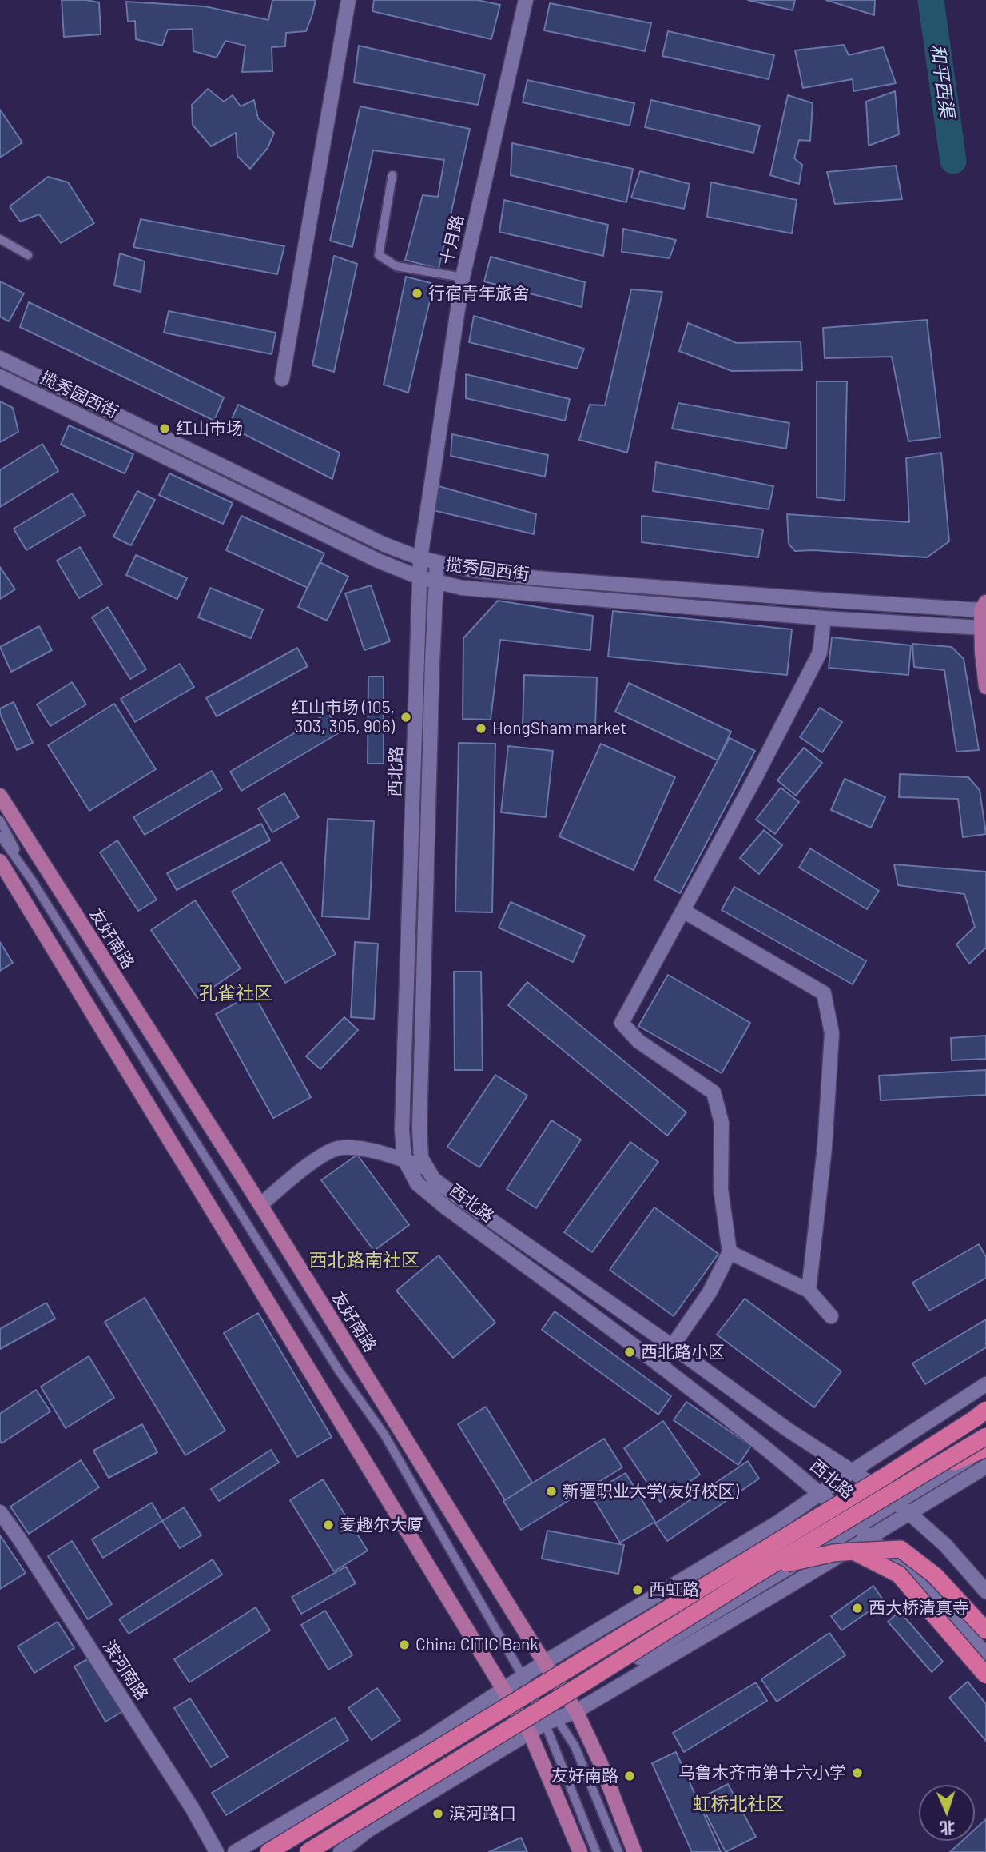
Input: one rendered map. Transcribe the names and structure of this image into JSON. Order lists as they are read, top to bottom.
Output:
{
  "streets": {
    "main road": ["友好南路"],
    "street": [
      "十月路",
      "揽秀园西街",
      "西北路",
      "滨河南路"
    ]
  },
  "crossings": [
    ["十月路", "揽秀园西街"],
    ["十月路", "西北路"],
    ["揽秀园西街", "西北路"]
  ],
  "districts": ["孔雀社区", "西北路南社区", "虹桥北社区"],
  "water": ["和平西渠"],
  "places": [
    "行宿青年旅舍",
    "红山市场",
    "红山市场 (105, 303, 305, 906)",
    "HongSham market",
    "西北路小区",
    "新疆职业大学(友好校区)",
    "麦趣尔大厦",
    "西虹路",
    "西大桥清真寺",
    "China CITIC Bank",
    "乌鲁木齐市第十六小学",
    "友好南路",
    "滨河路口"
  ],
  "north": "bottom"
}
